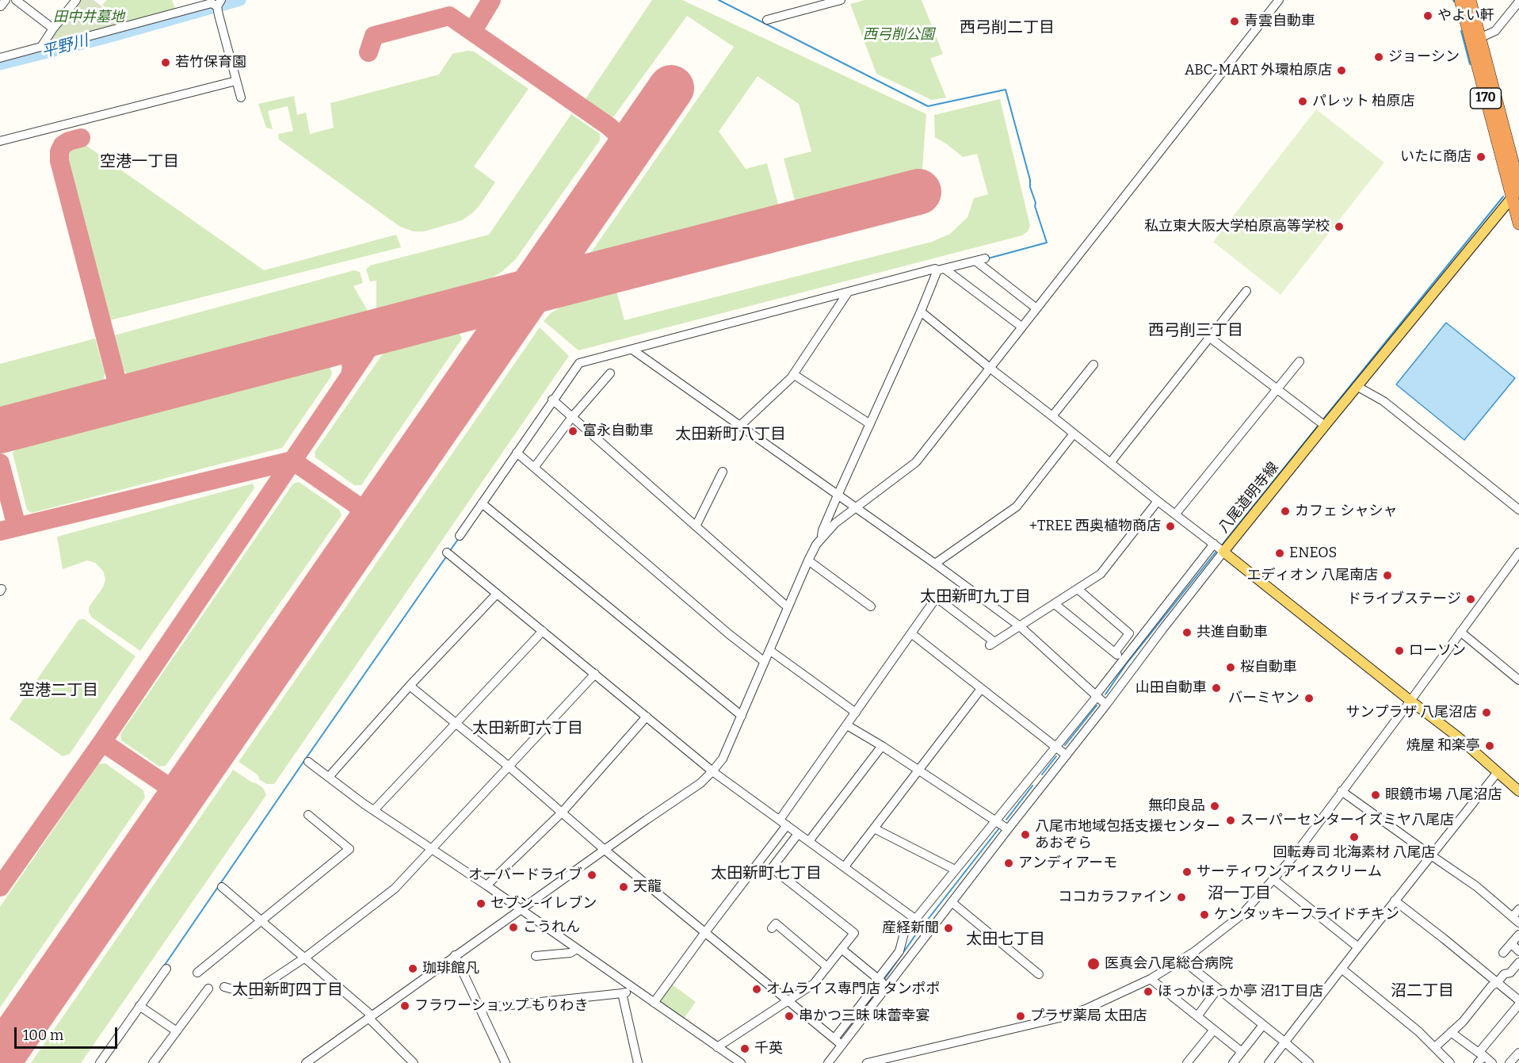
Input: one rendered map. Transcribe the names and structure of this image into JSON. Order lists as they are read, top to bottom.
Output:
{
  "streets": {
    "highway": ["170"],
    "main road": ["八尾道明寺線"]
  },
  "crossings": [
    ["170", "八尾道明寺線"]
  ],
  "districts": [
    "西弓削二丁目",
    "空港一丁目",
    "西弓削三丁目",
    "太田新町八丁目",
    "太田新町九丁目",
    "空港二丁目",
    "太田新町六丁目",
    "太田新町七丁目",
    "沼一丁目",
    "太田七丁目",
    "太田新町四丁目",
    "沼二丁目"
  ],
  "water": ["平野川"],
  "parks": ["田中井墓地", "西弓削公園"],
  "places": [
    "やよい軒",
    "青雲自動車",
    "ジョーシン",
    "若竹保育園",
    "ABC-MART 外環柏原店",
    "パレット 柏原店",
    "いたに商店",
    "私立東大阪大学柏原高等学校",
    "富永自動車",
    "カフェ シャシャ",
    "+TREE 西奥植物商店",
    "ENEOS",
    "エディオン 八尾南店",
    "ドライブステージ",
    "共進自動車",
    "ローソン",
    "桜自動車",
    "山田自動車",
    "バーミヤン",
    "サンプラザ 八尾沼店",
    "焼屋 和楽亭",
    "眼鏡市場 八尾沼店",
    "無印良品",
    "スーパーセンターイズミヤ八尾店",
    "八尾市地域包括支援センター あおぞら",
    "回転寿司 北海素材 八尾店",
    "アンディアーモ",
    "サーティワンアイスクリーム",
    "オーバードライブ",
    "天龍",
    "ココカラファイン",
    "セブン-イレブン",
    "ケンタッキーフライドチキン",
    "こうれん",
    "産経新聞",
    "医真会八尾総合病院",
    "珈琲館凡",
    "オムライス専門店 タンポポ",
    "ほっかほっか亭 沼1丁目店",
    "フラワーショップ もりわき",
    "串かつ三昧 味蕾幸宴",
    "プラザ薬局 太田店",
    "千英"
  ],
  "scale_bar": "100 m"
}
